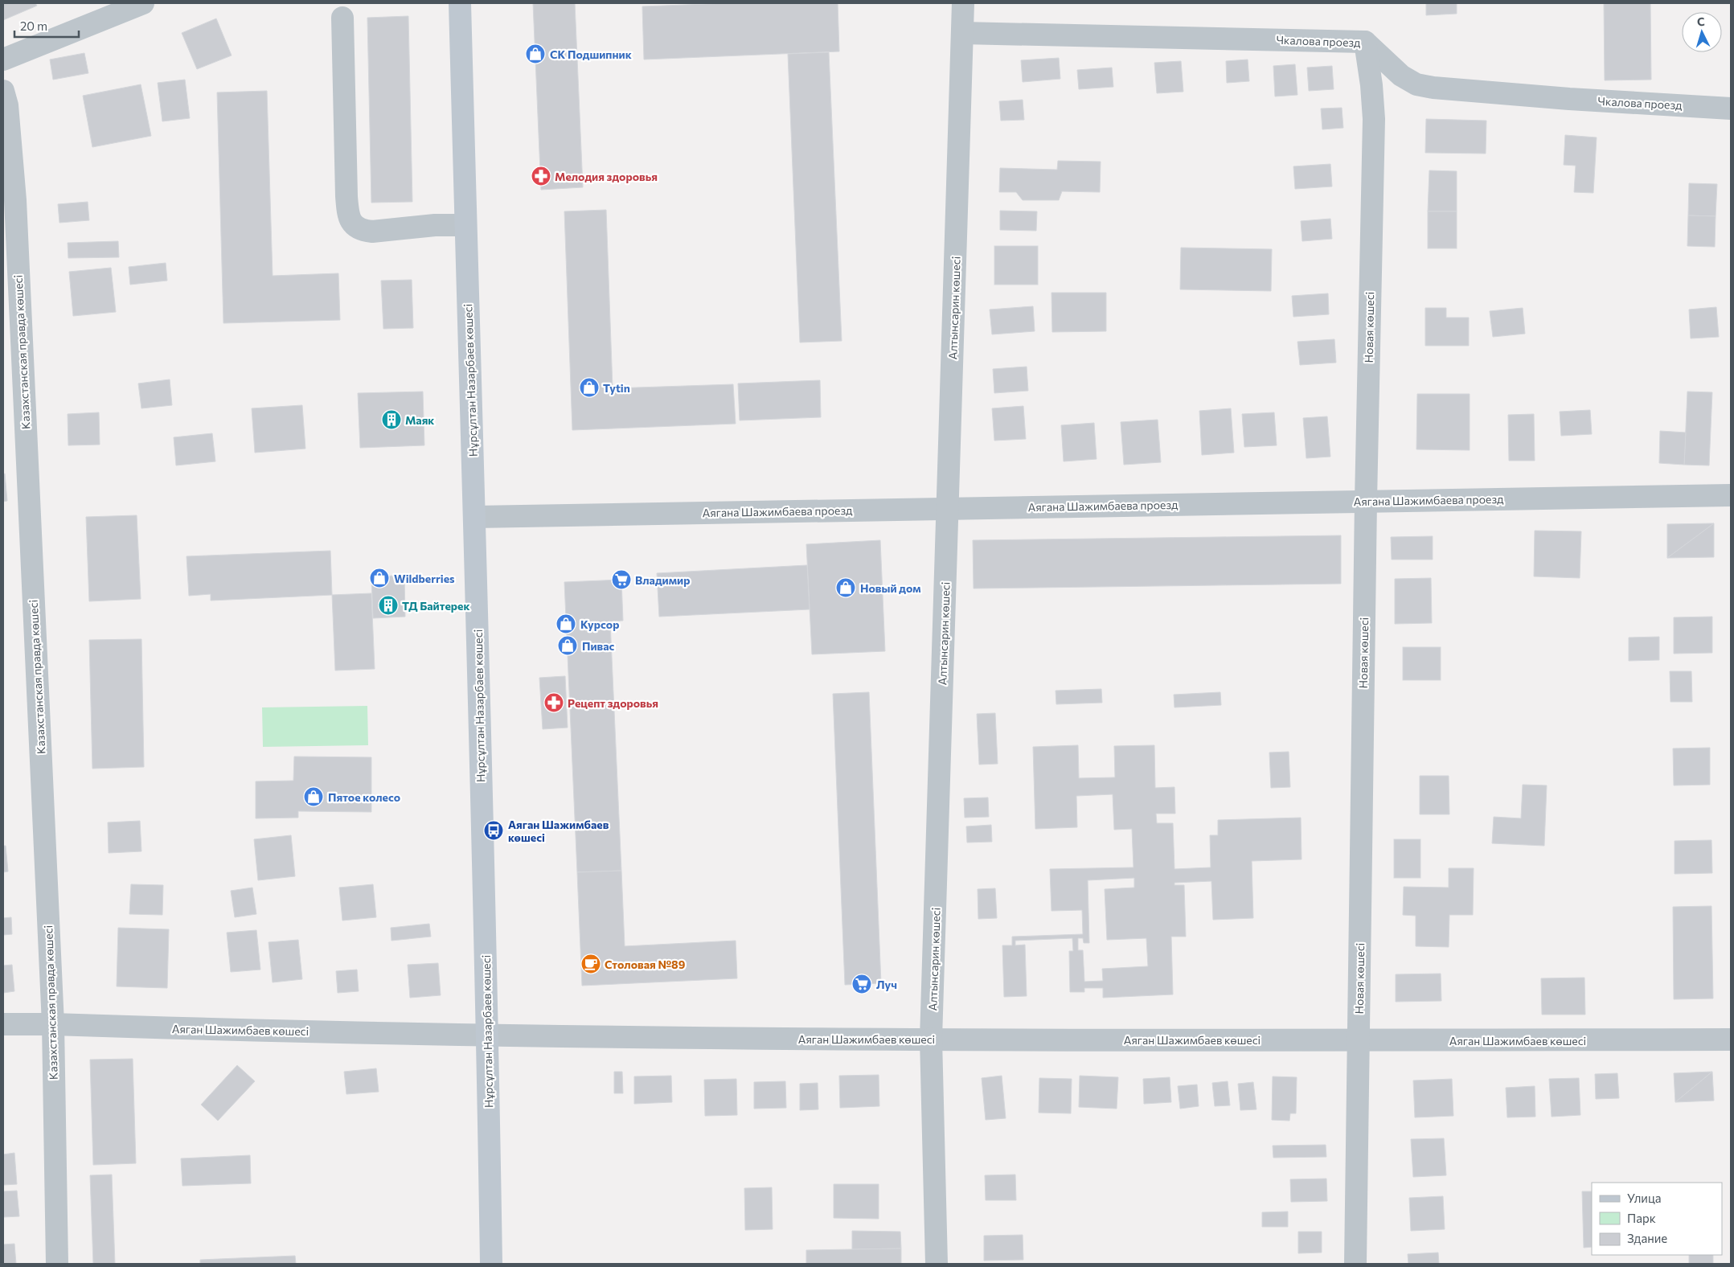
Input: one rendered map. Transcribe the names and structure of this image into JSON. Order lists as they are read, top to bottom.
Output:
{
  "streets": {
    "main road": ["Нұрсұлтан Назарбаев көшесі"],
    "street": [
      "Чкалова проезд",
      "Алтынсарин көшесі",
      "Новая көшесі",
      "Казахстанская правда көшесі",
      "Аягана Шажимбаева проезд",
      "Аяган Шажимбаев көшесі"
    ]
  },
  "crossings": [
    ["Чкалова проезд", "Алтынсарин көшесі"],
    ["Чкалова проезд", "Новая көшесі"],
    ["Алтынсарин көшесі", "Аягана Шажимбаева проезд"],
    ["Алтынсарин көшесі", "Аяган Шажимбаев көшесі"],
    ["Новая көшесі", "Аягана Шажимбаева проезд"],
    ["Новая көшесі", "Аяган Шажимбаев көшесі"],
    ["Казахстанская правда көшесі", "Аяган Шажимбаев көшесі"],
    ["Нұрсұлтан Назарбаев көшесі", "Аягана Шажимбаева проезд"],
    ["Нұрсұлтан Назарбаев көшесі", "Аяган Шажимбаев көшесі"]
  ],
  "places": {
    "shop": [
      "СК Подшипник",
      "Tytin",
      "Wildberries",
      "Новый дом",
      "Курсор",
      "Пивас",
      "Пятое колесо"
    ],
    "pharmacy": ["Мелодия здоровья", "Рецепт здоровья"],
    "building": ["Маяк", "ТД Байтерек"],
    "supermarket": ["Владимир", "Луч"],
    "bus stop": ["Аяган Шажимбаев көшесі"],
    "cafe": ["Столовая №89"]
  },
  "legend": ["Улица", "Парк", "Здание"],
  "scale_bar": "20 m",
  "north": "top"
}
